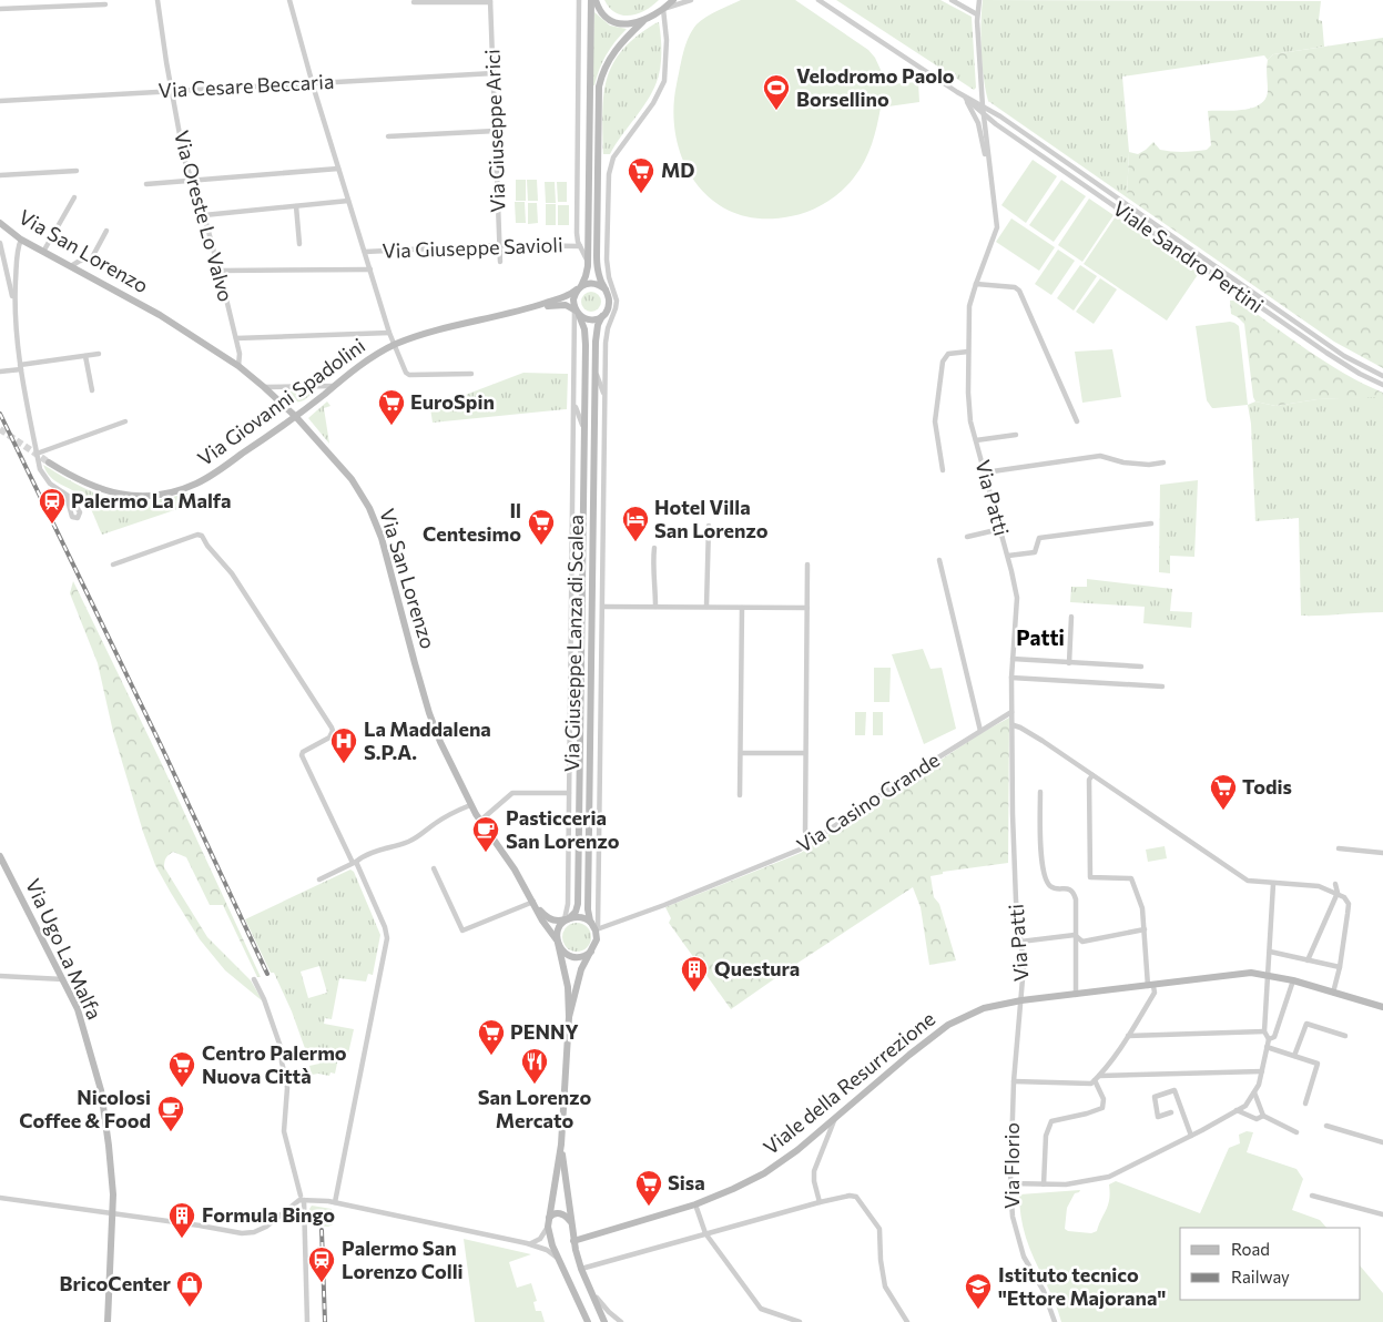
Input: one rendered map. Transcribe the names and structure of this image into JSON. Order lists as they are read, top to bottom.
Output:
{
  "streets": {
    "street": [
      "Via Cesare Beccaria",
      "Via Giuseppe Arici",
      "Via Oreste Lo Valvo",
      "Via Giuseppe Savioli",
      "Via San Lorenzo",
      "Viale Sandro Pertini",
      "Via Giovanni Spadolini",
      "Via Patti",
      "Via Giuseppe Lanza di Scalea",
      "Via Casino Grande",
      "Via Ugo La Malfa",
      "Viale della Resurrezione",
      "Via Florio"
    ]
  },
  "crossings": [
    ["Via Cesare Beccaria", "Via Giuseppe Arici"],
    ["Via Cesare Beccaria", "Via Oreste Lo Valvo"],
    ["Via Giuseppe Arici", "Via Giuseppe Savioli"],
    ["Via Oreste Lo Valvo", "Via San Lorenzo"],
    ["Via San Lorenzo", "Via Giovanni Spadolini"],
    ["Via San Lorenzo", "Via Giuseppe Lanza di Scalea"],
    ["Via San Lorenzo", "Via Casino Grande"],
    ["Viale Sandro Pertini", "Via Patti"],
    ["Via Giovanni Spadolini", "Via Giuseppe Lanza di Scalea"],
    ["Via Patti", "Via Casino Grande"],
    ["Via Patti", "Viale della Resurrezione"],
    ["Via Patti", "Via Florio"],
    ["Via Giuseppe Lanza di Scalea", "Via Casino Grande"],
    ["Viale della Resurrezione", "Via Florio"]
  ],
  "districts": ["Patti"],
  "places": {
    "sports": ["Velodromo Paolo Borsellino"],
    "supermarket": [
      "MD",
      "EuroSpin",
      "Il Centesimo",
      "Todis",
      "PENNY",
      "Centro Palermo Nuova Città",
      "Sisa"
    ],
    "station": ["Palermo La Malfa", "Palermo San Lorenzo Colli"],
    "hotel": ["Hotel Villa San Lorenzo"],
    "hospital": ["La Maddalena S.P.A."],
    "cafe": ["Pasticceria San Lorenzo", "Nicolosi Coffee & Food"],
    "building": ["Questura", "Formula Bingo"],
    "restaurant": ["San Lorenzo Mercato"],
    "shop": ["BricoCenter"],
    "school or university": ["Istituto tecnico \"Ettore Majorana\""]
  },
  "legend": ["Road", "Railway"]
}
